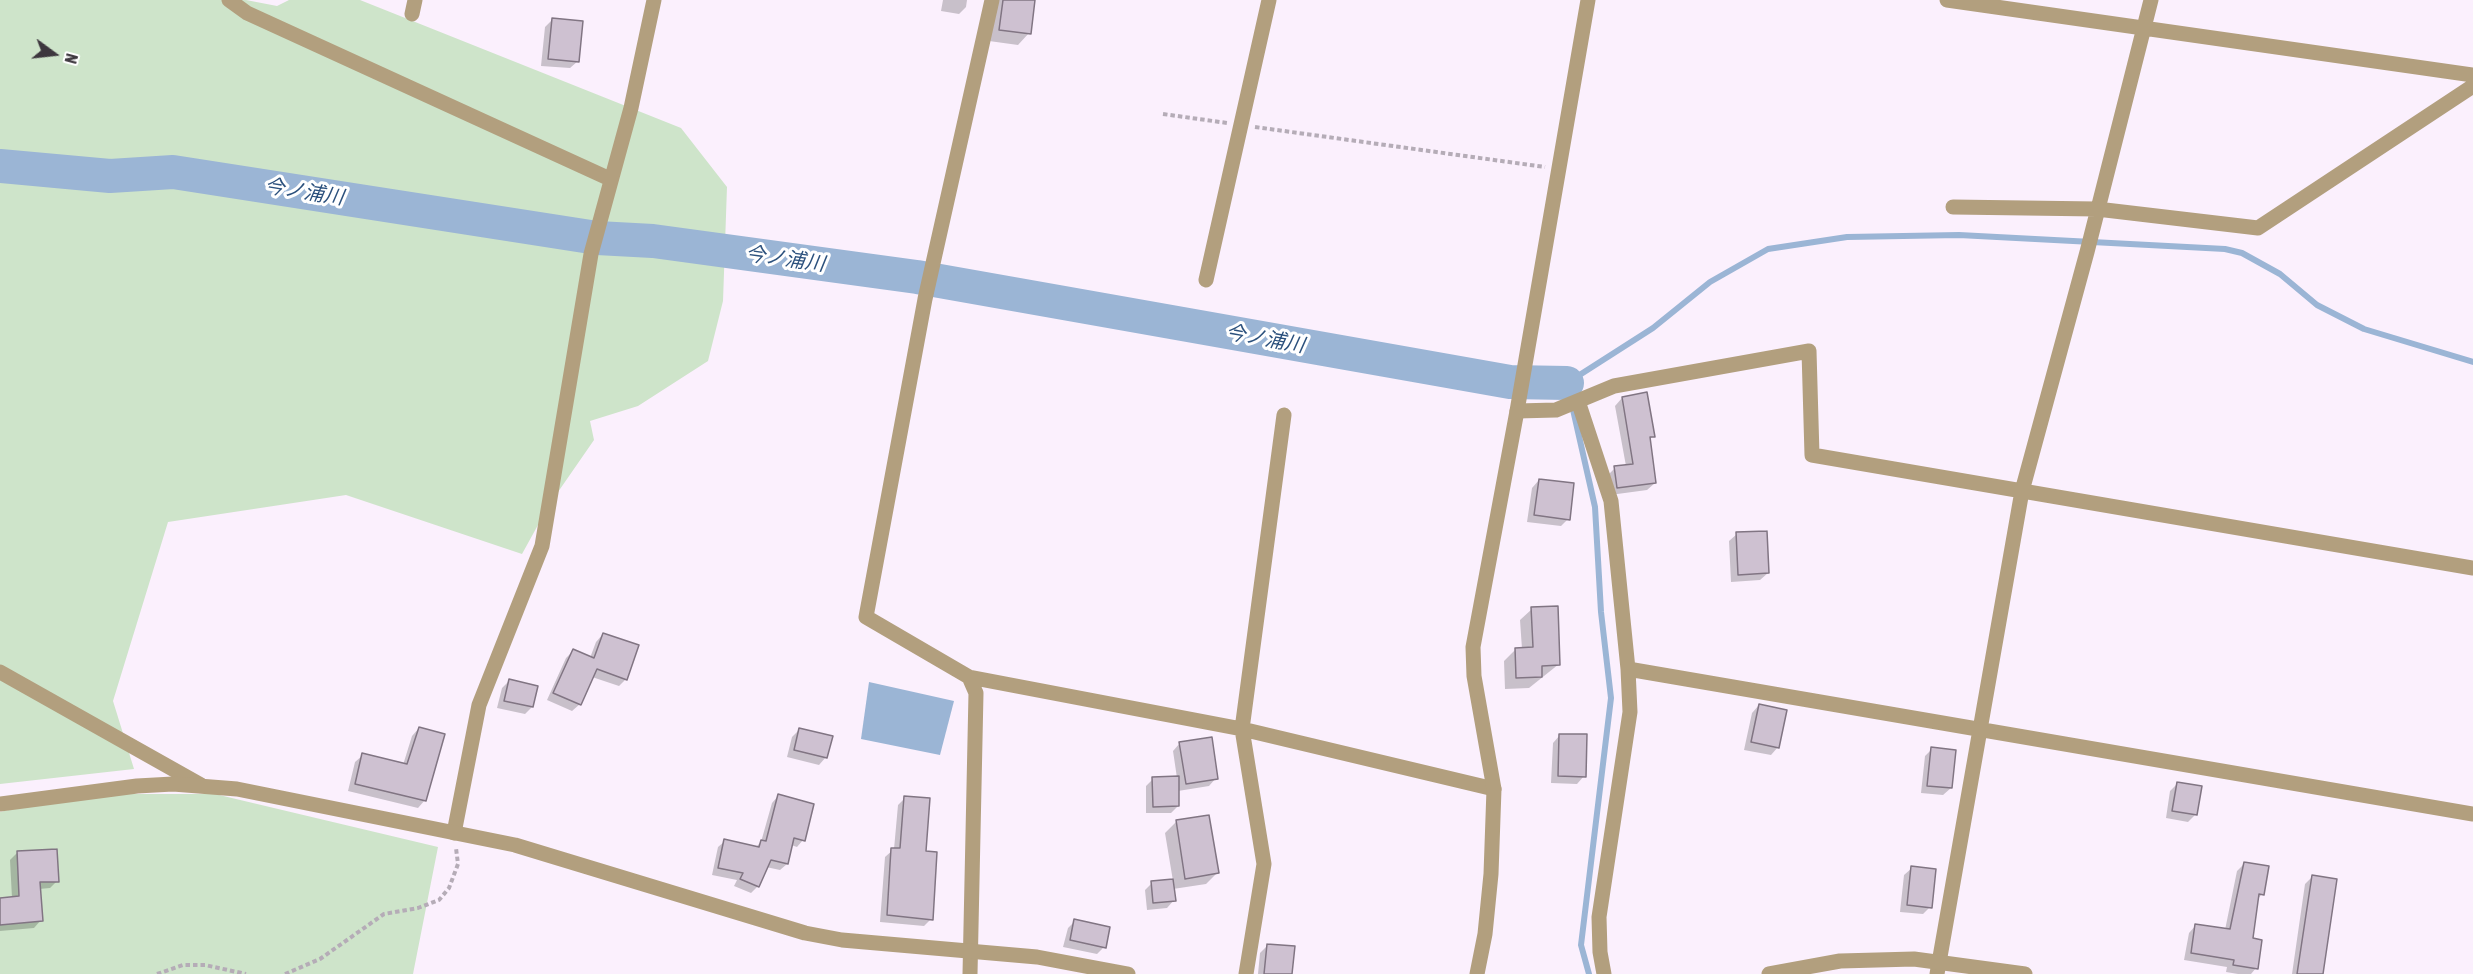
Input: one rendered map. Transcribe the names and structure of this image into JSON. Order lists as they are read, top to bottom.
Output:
{
  "water": ["今ノ浦川"],
  "north": "right"
}
